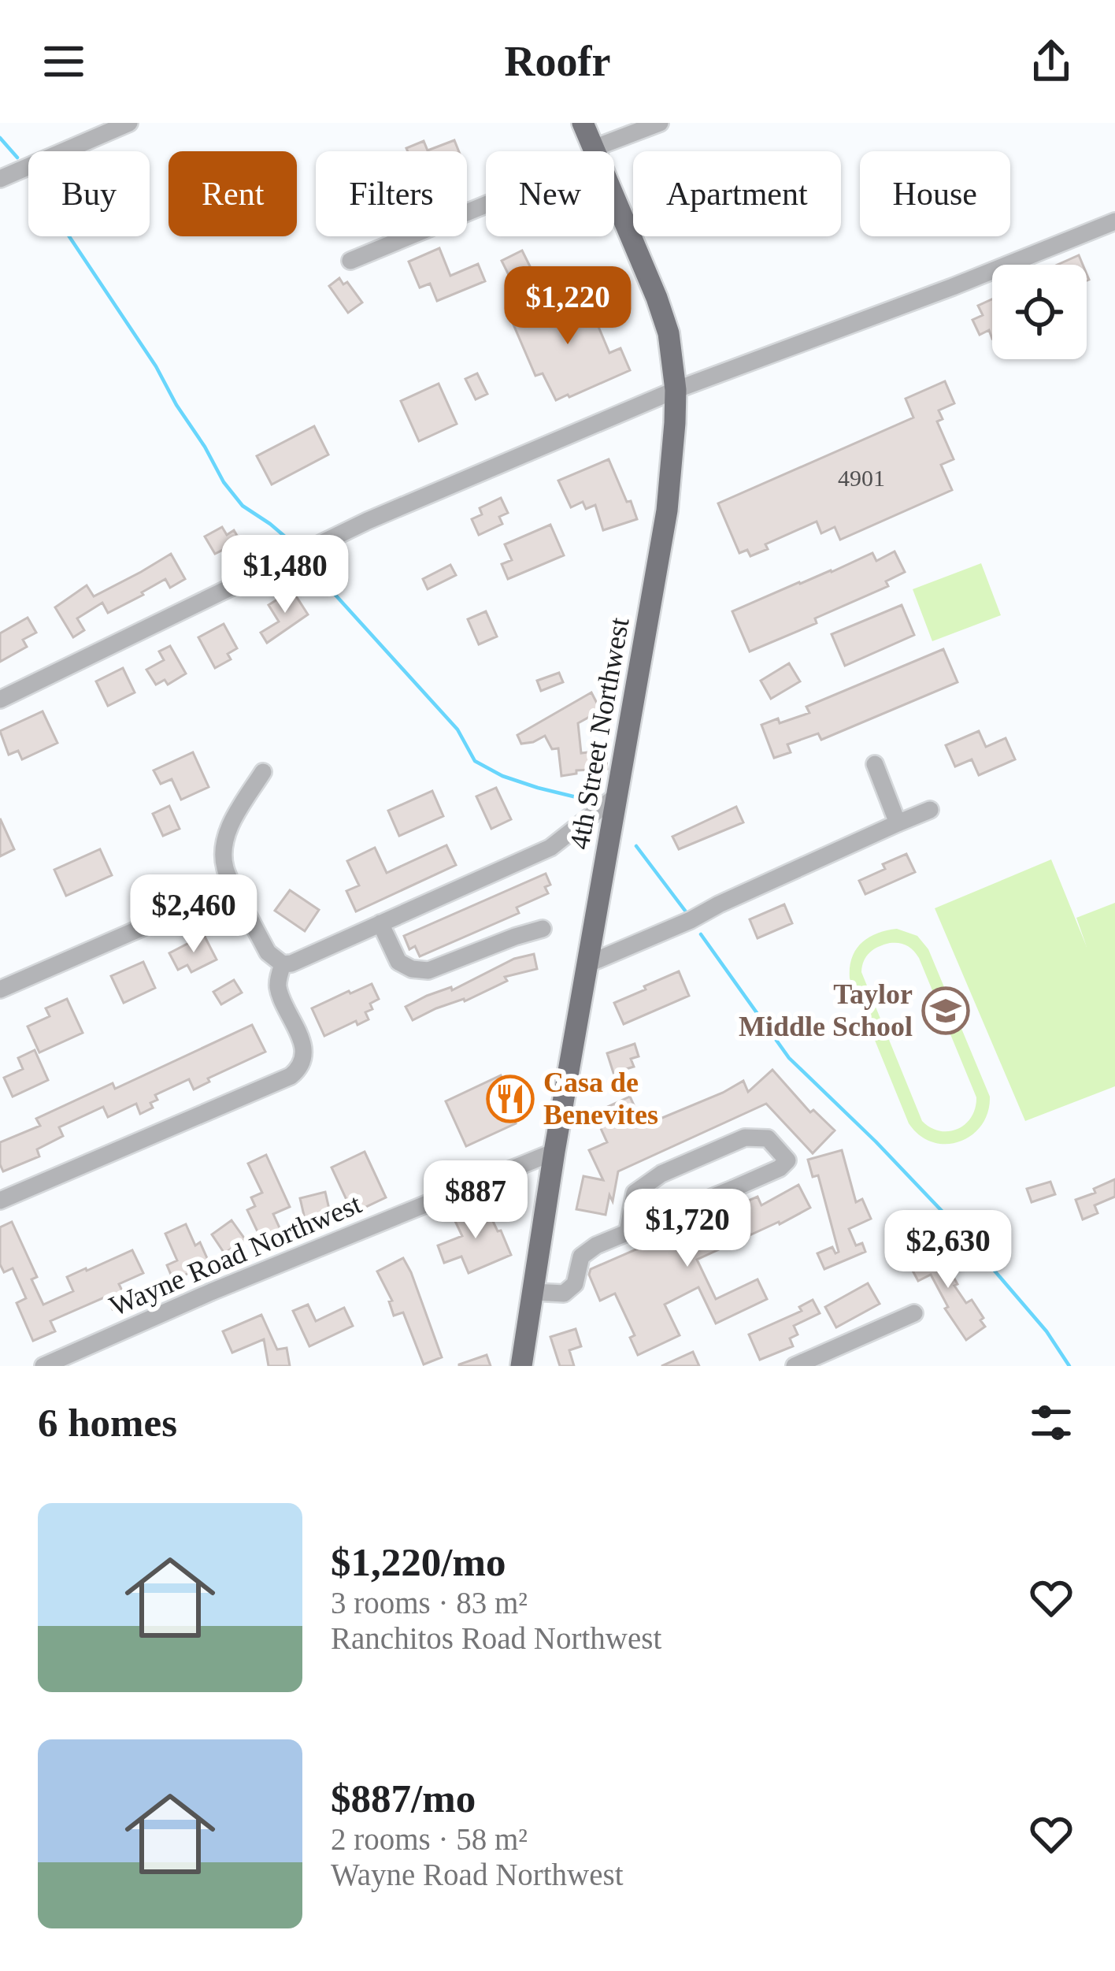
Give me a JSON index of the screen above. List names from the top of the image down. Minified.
{"streets":{"main road":["4th Street Northwest"],"street":["Wayne Road Northwest"]},"crossings":[["4th Street Northwest","Wayne Road Northwest"]],"places":{"school or university":["Taylor Middle School"],"restaurant":["Casa de Benevites"]},"house_numbers":["4901"],"page":{"header":"Roofr","chip":["Buy","Rent","Filters","New","Apartment","House"],"price":["$1,220","$1,480","$2,460","$887","$1,720","$2,630"],"heading":"6 homes","list":[{"name":"$1,220/mo","note":"3 rooms · 83 m² · Ranchitos Road Northwest"},{"name":"$887/mo","note":"2 rooms · 58 m² · Wayne Road Northwest"}]}}
